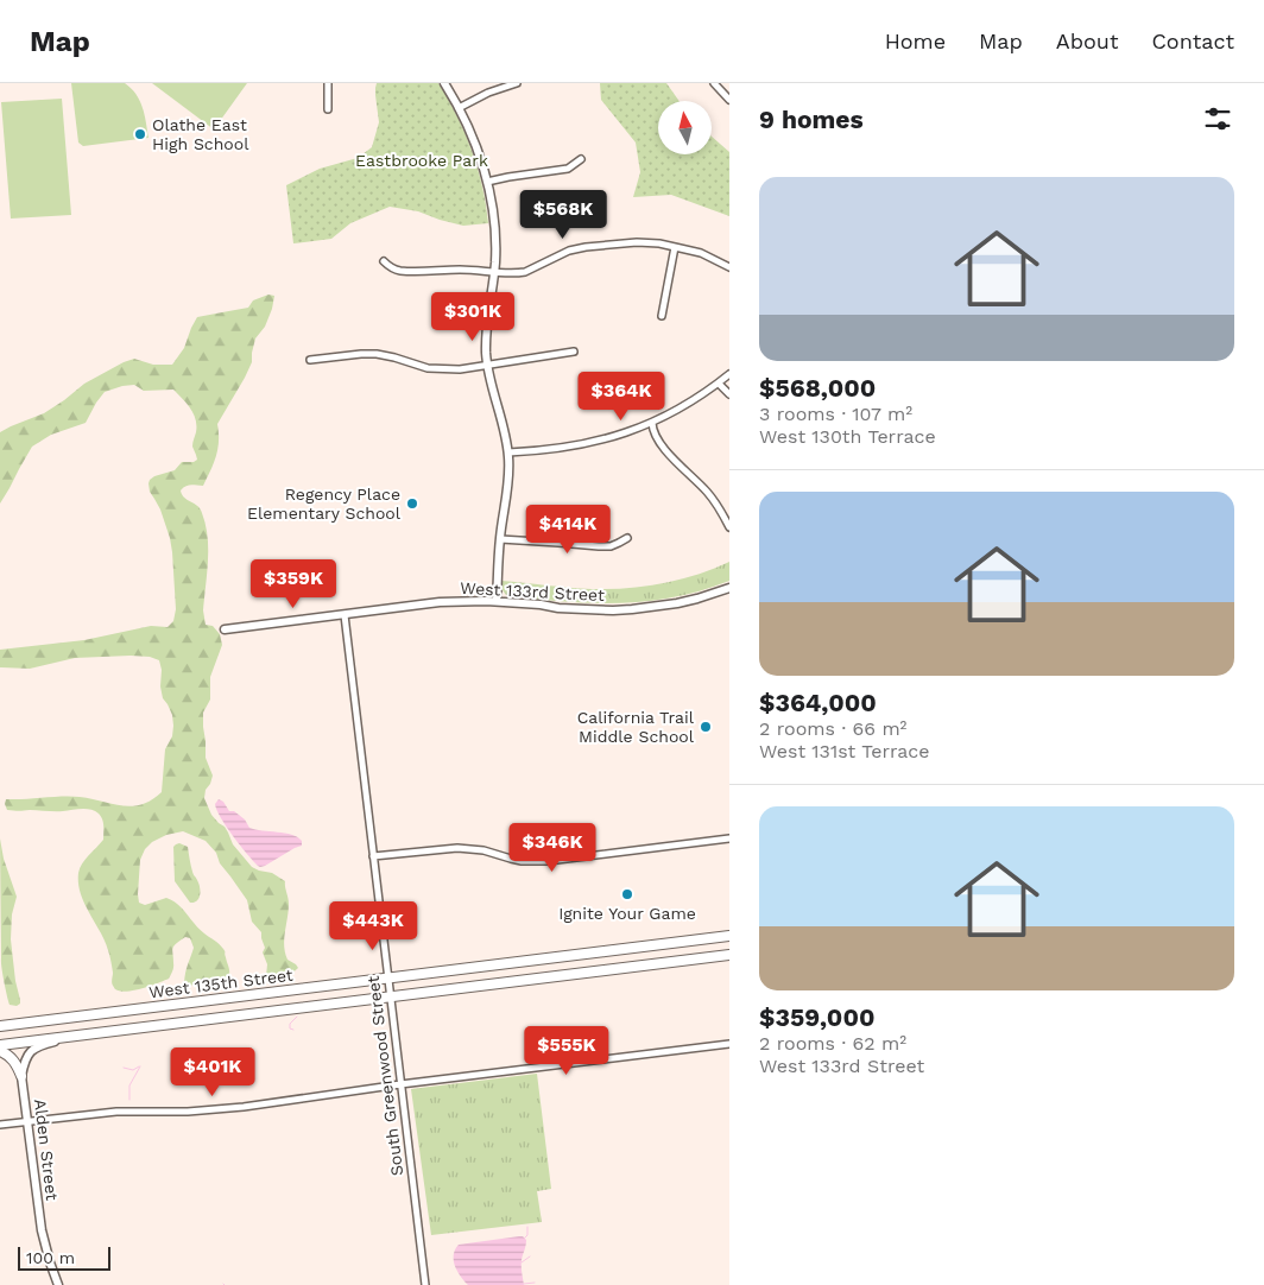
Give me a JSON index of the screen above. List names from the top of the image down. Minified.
{"streets":{"main road":["West 135th Street"],"street":["West 133rd Street","South Greenwood Street","Alden Street"]},"crossings":[["West 133rd Street","South Greenwood Street"],["West 135th Street","South Greenwood Street"],["West 135th Street","Alden Street"]],"parks":["Eastbrooke Park"],"places":["Olathe East High School","Regency Place Elementary School","California Trail Middle School","Ignite Your Game"],"scale_bar":"100 m","north":"top","page":{"header":"Map","nav":["Home","Map","About","Contact"],"heading":"9 homes","list":[{"name":"$568,000","note":"3 rooms · 107 m² · West 130th Terrace"},{"name":"$364,000","note":"2 rooms · 66 m² · West 131st Terrace"},{"name":"$359,000","note":"2 rooms · 62 m² · West 133rd Street"}],"price":["$568K","$301K","$364K","$414K","$359K","$346K","$443K","$555K","$401K"],"scale":"100 m"}}
